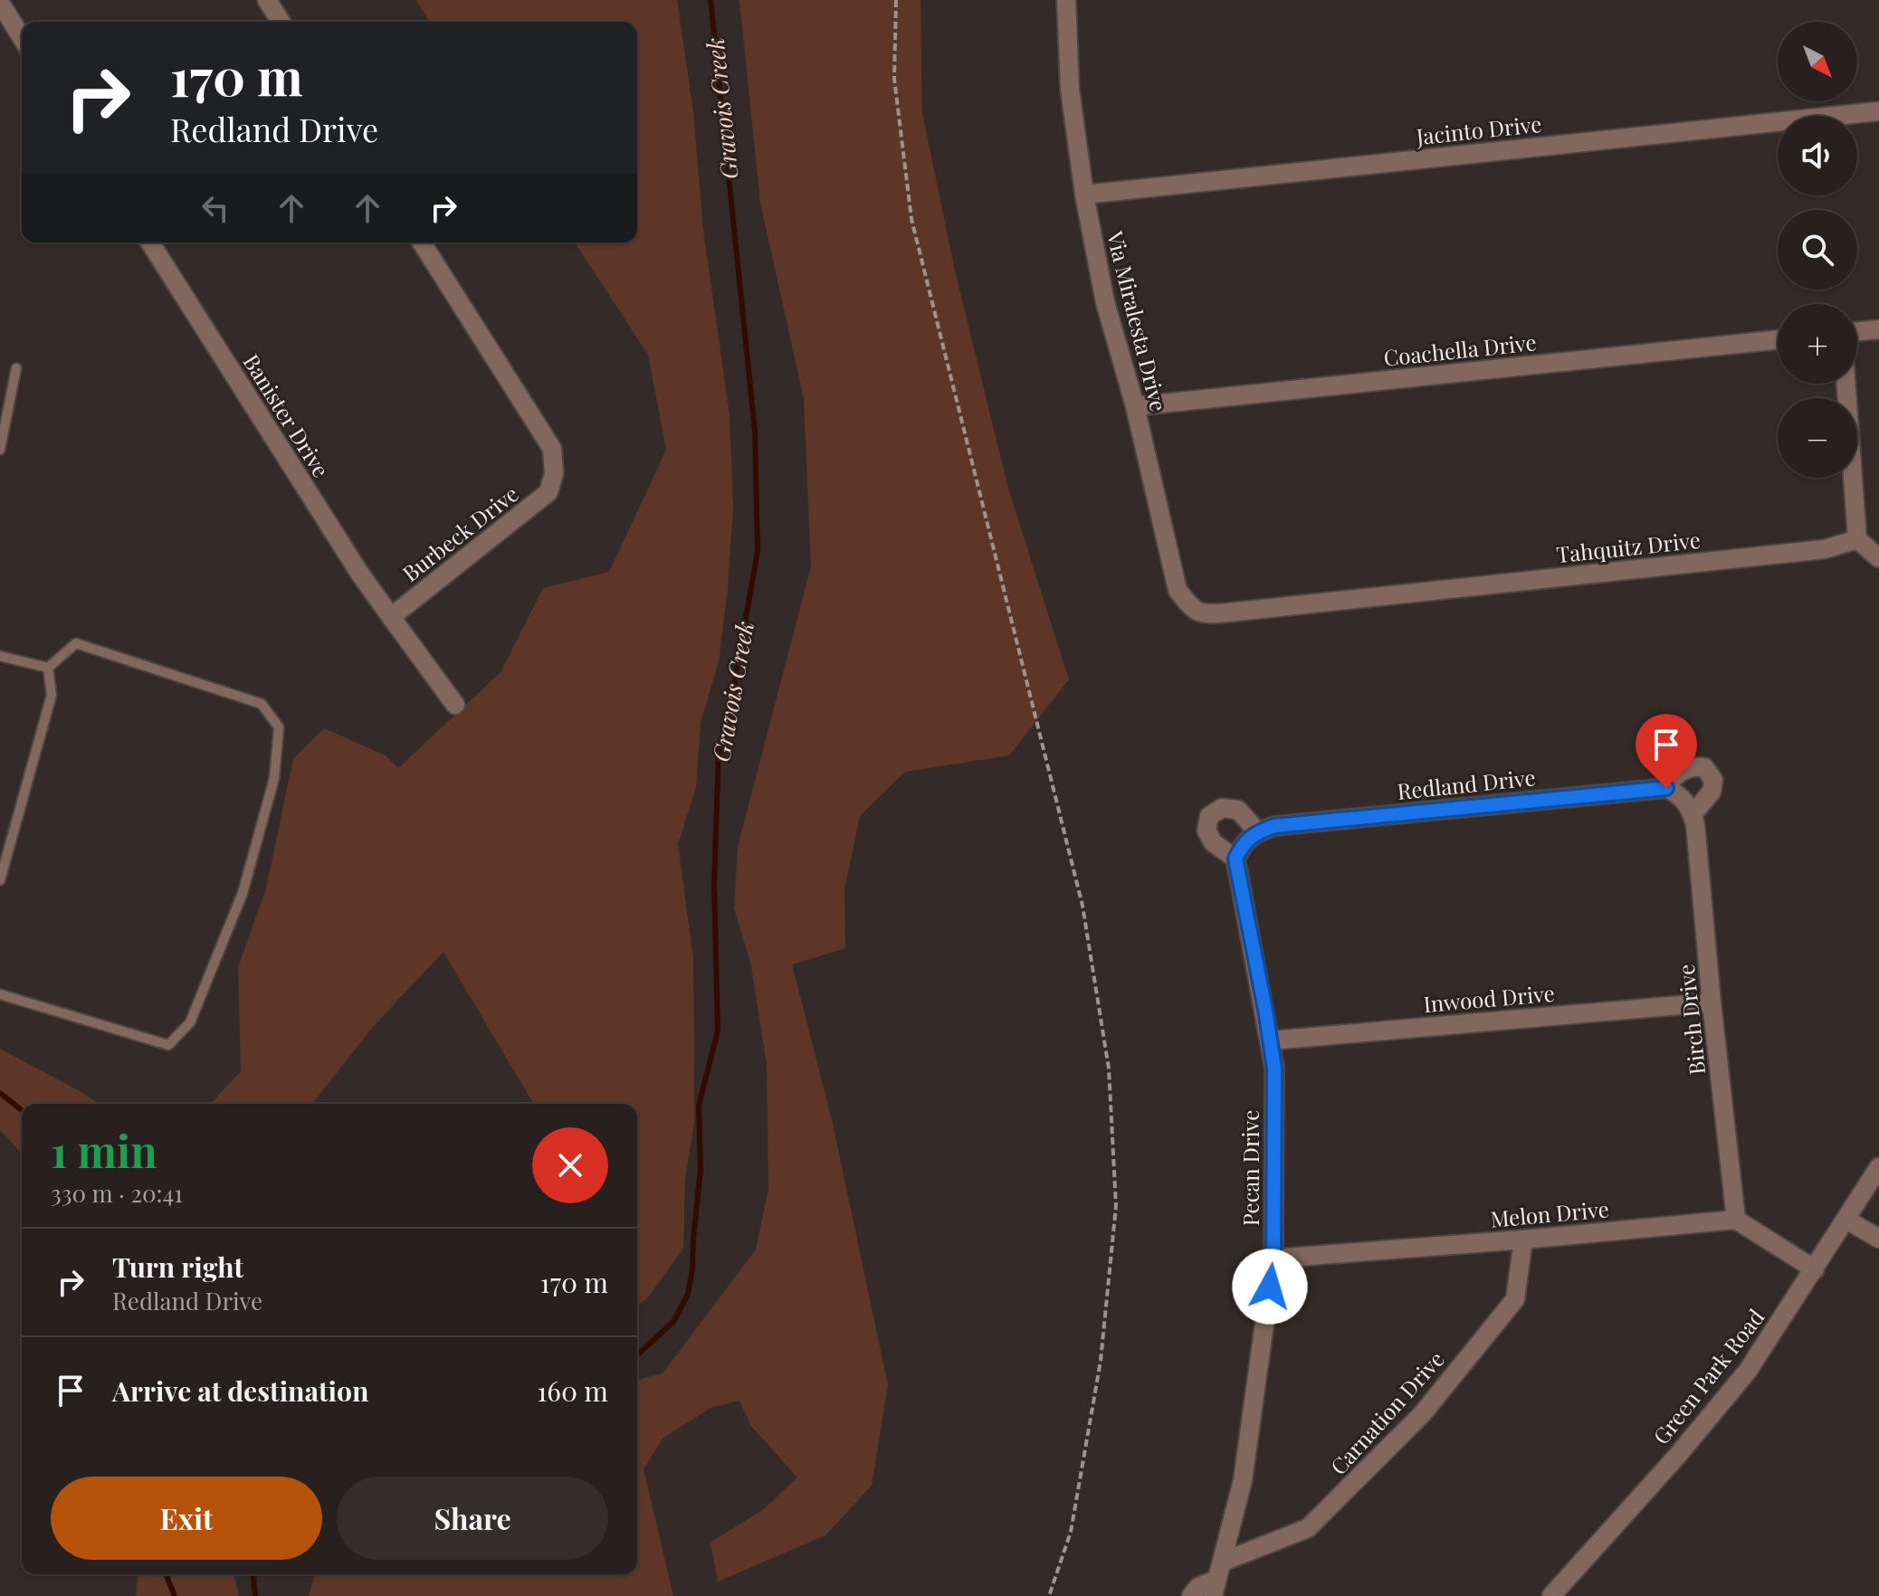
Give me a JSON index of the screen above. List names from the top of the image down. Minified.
{"streets":{"street":["Jacinto Drive","Via Miralesta Drive","Coachella Drive","Banister Drive","Burbeck Drive","Tahquitz Drive","Redland Drive","Inwood Drive","Birch Drive","Pecan Drive","Melon Drive","Green Park Road","Carnation Drive"]},"crossings":[["Jacinto Drive","Via Miralesta Drive"],["Via Miralesta Drive","Coachella Drive"],["Via Miralesta Drive","Tahquitz Drive"],["Banister Drive","Burbeck Drive"],["Redland Drive","Birch Drive"],["Redland Drive","Pecan Drive"],["Inwood Drive","Birch Drive"],["Inwood Drive","Pecan Drive"],["Birch Drive","Melon Drive"],["Pecan Drive","Melon Drive"],["Pecan Drive","Carnation Drive"],["Melon Drive","Carnation Drive"]],"water":["Gravois Creek"],"north":"bottom right","page":{"map_buttons":["+","−"],"turn":["170 m","Redland Drive"],"heading":["1 min","330 m · 20:41"],"list":[{"name":"Turn right","note":"Redland Drive","value":"170 m"},{"name":"Arrive at destination","value":"160 m"}],"buttons":["Exit","Share"]}}
